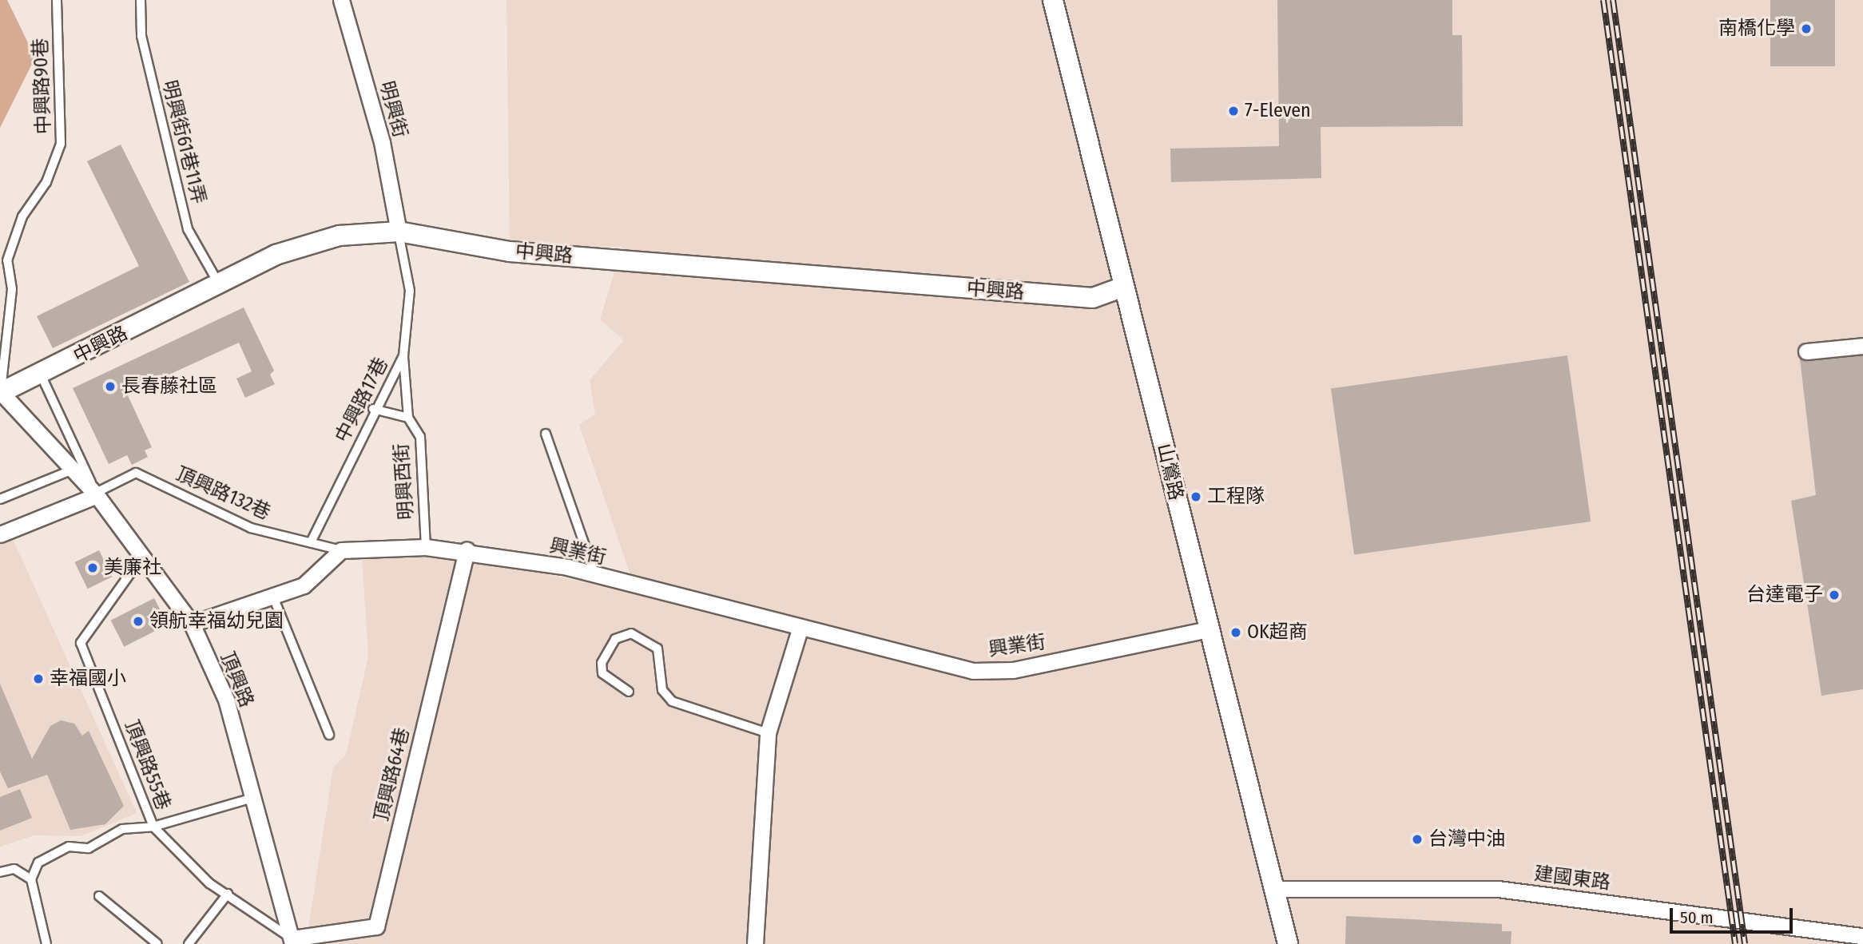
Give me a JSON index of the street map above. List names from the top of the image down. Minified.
{"streets":{"street":["明興街","中興路","山鶯路","興業街","頂興路","頂興路64巷","建國東路"],"lane":["中興路90巷","明興街61巷11弄","中興路17巷","明興西街","頂興路132巷","頂興路55巷"]},"crossings":[["中興路90巷","中興路"],["中興路90巷","頂興路"],["明興街","中興路"],["明興街","中興路17巷"],["明興街61巷11弄","中興路"],["中興路","中興路17巷"],["中興路","山鶯路"],["中興路","頂興路"],["中興路17巷","明興西街"],["中興路17巷","頂興路132巷"],["山鶯路","興業街"],["山鶯路","建國東路"],["明興西街","興業街"],["頂興路132巷","興業街"],["頂興路132巷","頂興路"],["興業街","頂興路64巷"],["頂興路","頂興路55巷"],["頂興路","頂興路64巷"],["頂興路55巷","頂興路64巷"]],"places":["南橋化學","7-Eleven","長春藤社區","工程隊","美廉社","台達電子","領航幸福幼兒園","OK超商","幸福國小","台灣中油"],"scale_bar":"50 m"}
